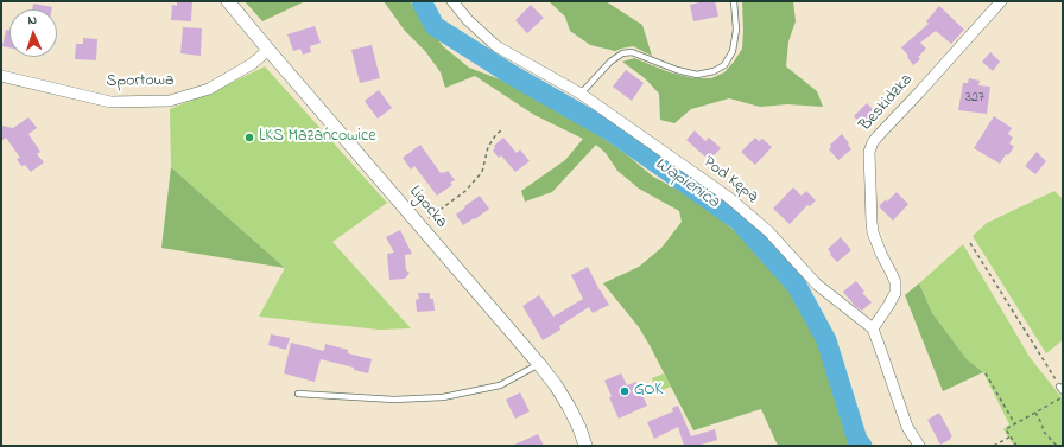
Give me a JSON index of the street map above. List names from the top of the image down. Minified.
{"streets":{"street":["Sportowa","Beskidzka","Pod Kępą","Ligocka"]},"crossings":[["Sportowa","Ligocka"],["Beskidzka","Pod Kępą"]],"water":["Wapienica"],"places":["LKS Mazańcowice","GOK"],"house_numbers":["327"],"north":"top"}
